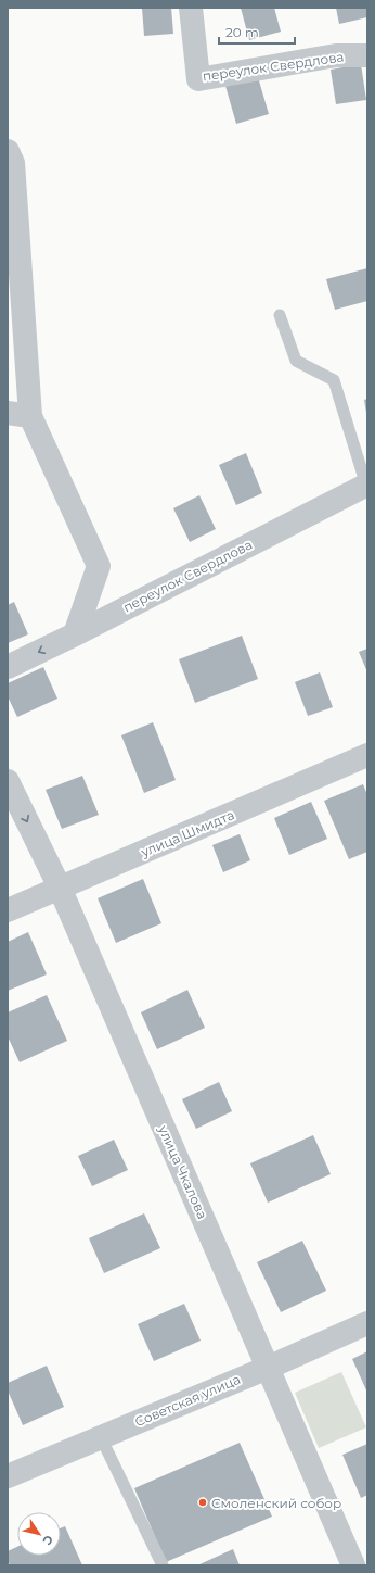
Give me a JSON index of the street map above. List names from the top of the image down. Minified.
{"streets":{"street":["переулок Свердлова","улица Шмидта","улица Чкалова","Советская улица"]},"crossings":[["улица Шмидта","улица Чкалова"],["улица Чкалова","Советская улица"]],"places":["Смоленский собор"],"scale_bar":"20 m","north":"bottom right"}
